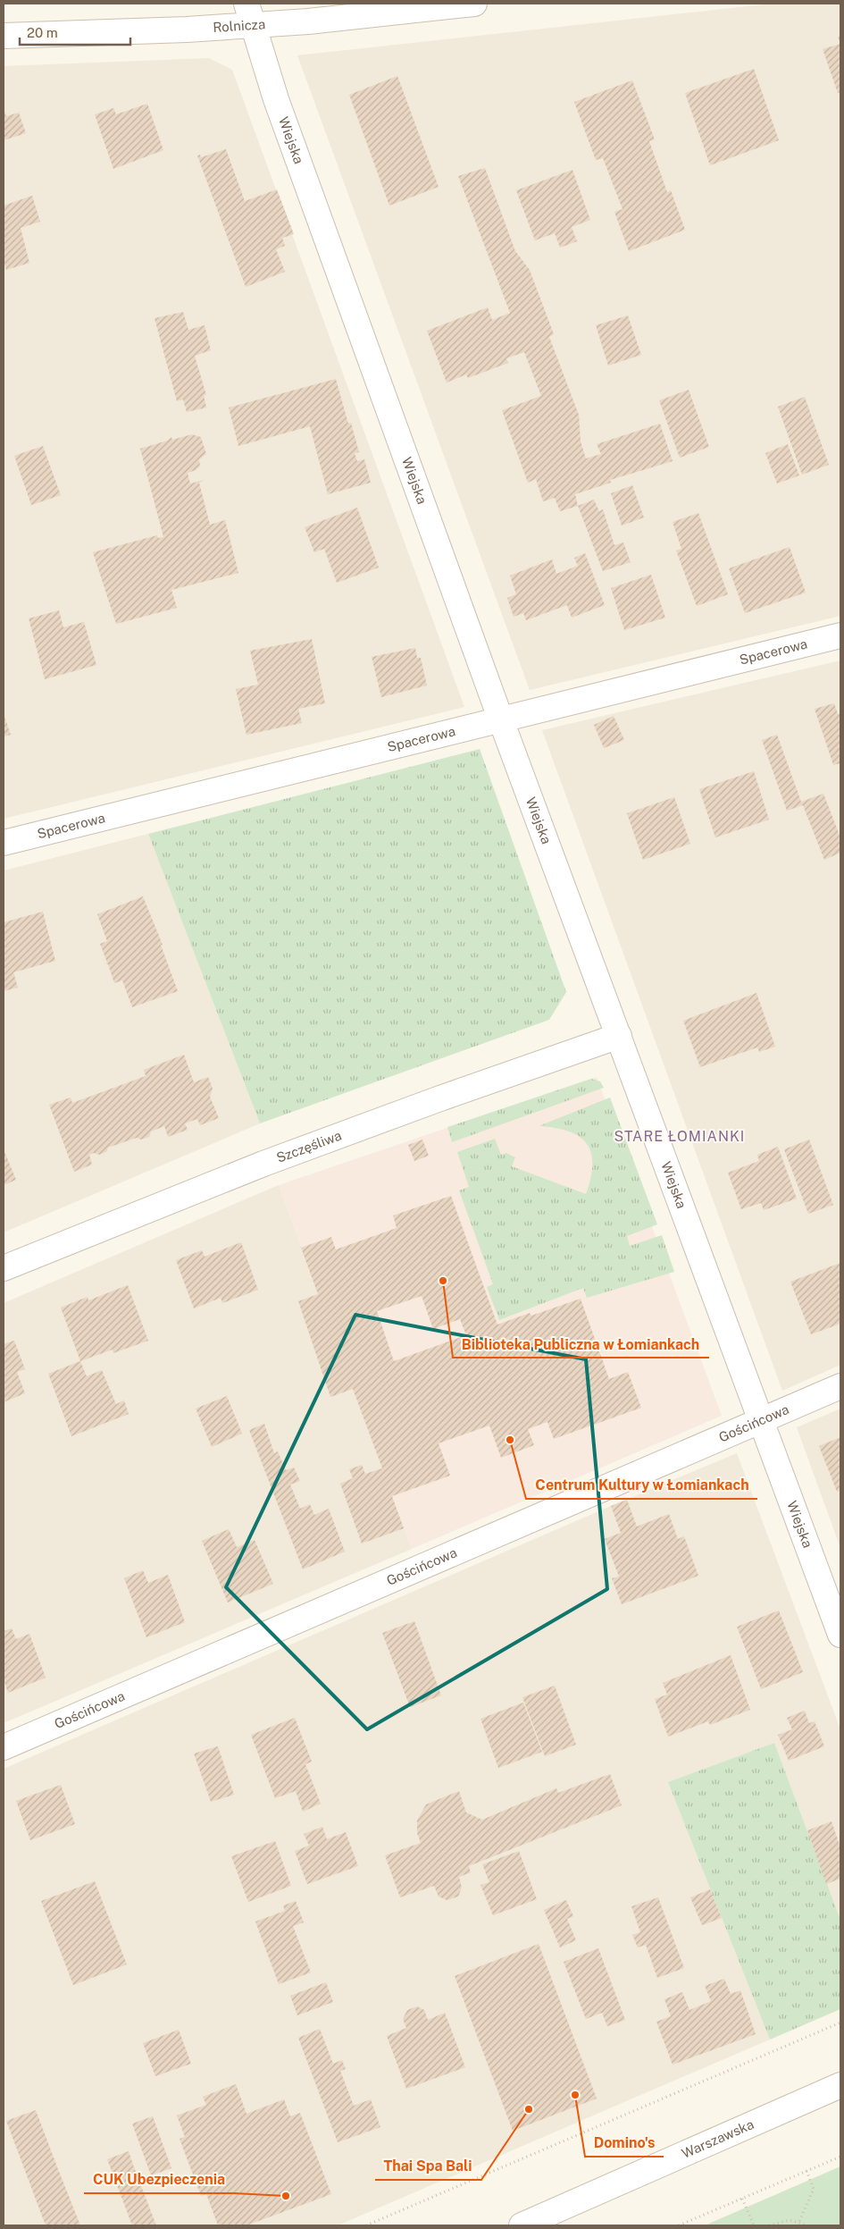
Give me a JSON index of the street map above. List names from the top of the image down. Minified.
{"streets":{"street":["Rolnicza","Wiejska","Spacerowa","Szczęśliwa","Gościńcowa","Warszawska"]},"crossings":[["Rolnicza","Wiejska"],["Wiejska","Spacerowa"],["Wiejska","Szczęśliwa"],["Wiejska","Gościńcowa"]],"districts":["STARE ŁOMIANKI"],"places":["Biblioteka Publiczna w Łomiankach","Centrum Kultury w Łomiankach","Domino's","Thai Spa Bali","CUK Ubezpieczenia"],"scale_bar":"20 m"}
